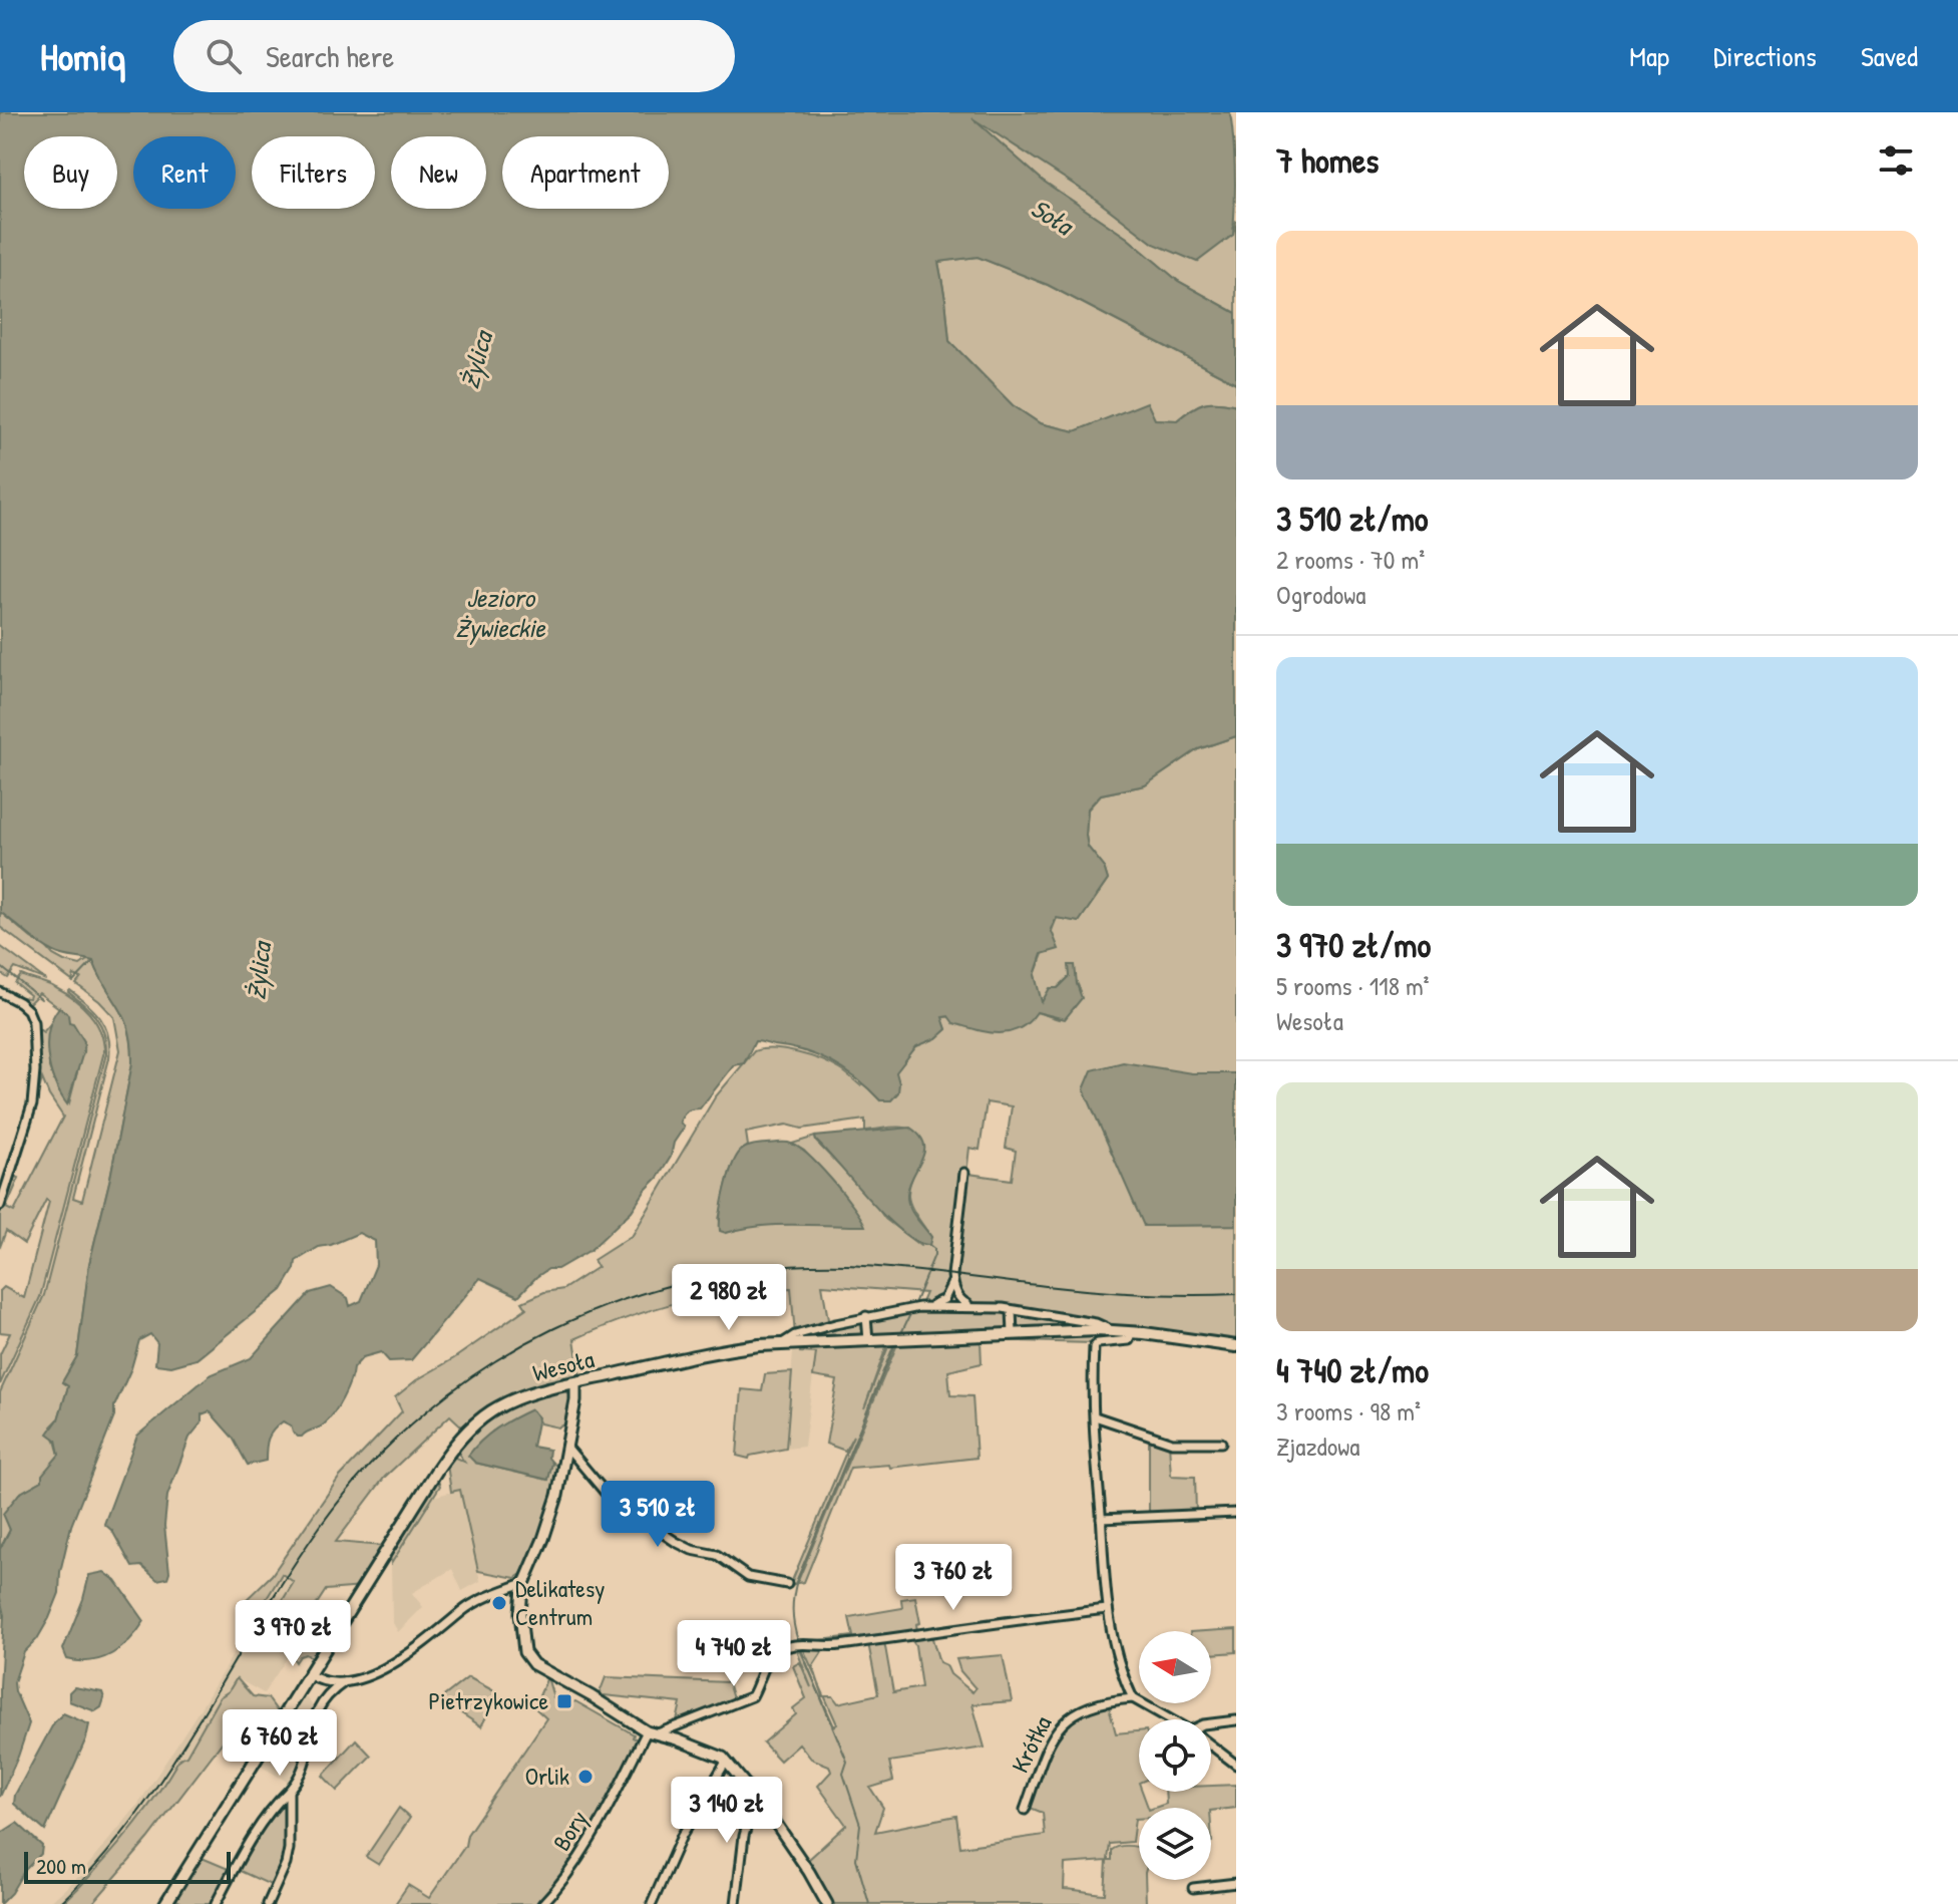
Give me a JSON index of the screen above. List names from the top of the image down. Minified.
{"streets":{"main road":["Wesoła"],"street":["Krótka","Bory"]},"water":["Soła","Żylica","Jezioro Żywieckie"],"places":{"other":["Delikatesy Centrum","Orlik"],"transit":["Pietrzykowice"]},"scale_bar":"200 m","north":"left","page":{"header":"Homiq","search":"Search here","nav":["Map","Directions","Saved"],"heading":"7 homes","chip":["Buy","Rent","Filters","New","Apartment"],"list":[{"name":"3 510 zł/mo","note":"2 rooms · 70 m² · Ogrodowa"},{"name":"3 970 zł/mo","note":"5 rooms · 118 m² · Wesoła"},{"name":"4 740 zł/mo","note":"3 rooms · 98 m² · Zjazdowa"}],"price":["2 980 zł","3 510 zł","3 760 zł","3 970 zł","4 740 zł","6 760 zł","3 140 zł"],"scale":"200 m"}}
